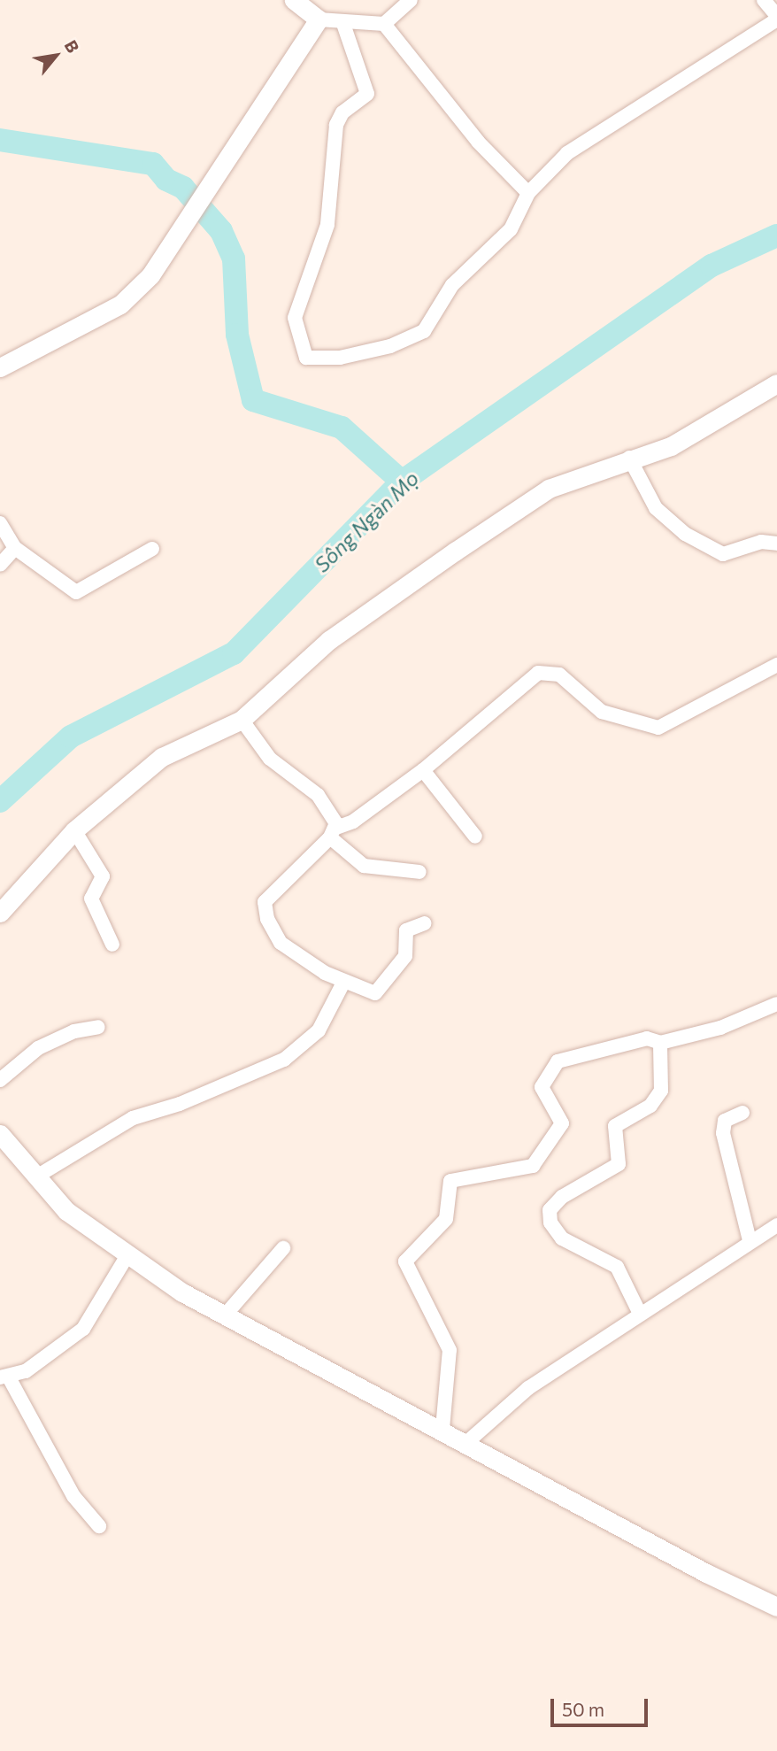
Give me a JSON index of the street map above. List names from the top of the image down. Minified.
{"water":["Sông Ngàn Mọ"],"scale_bar":"50 m","north":"top right"}
